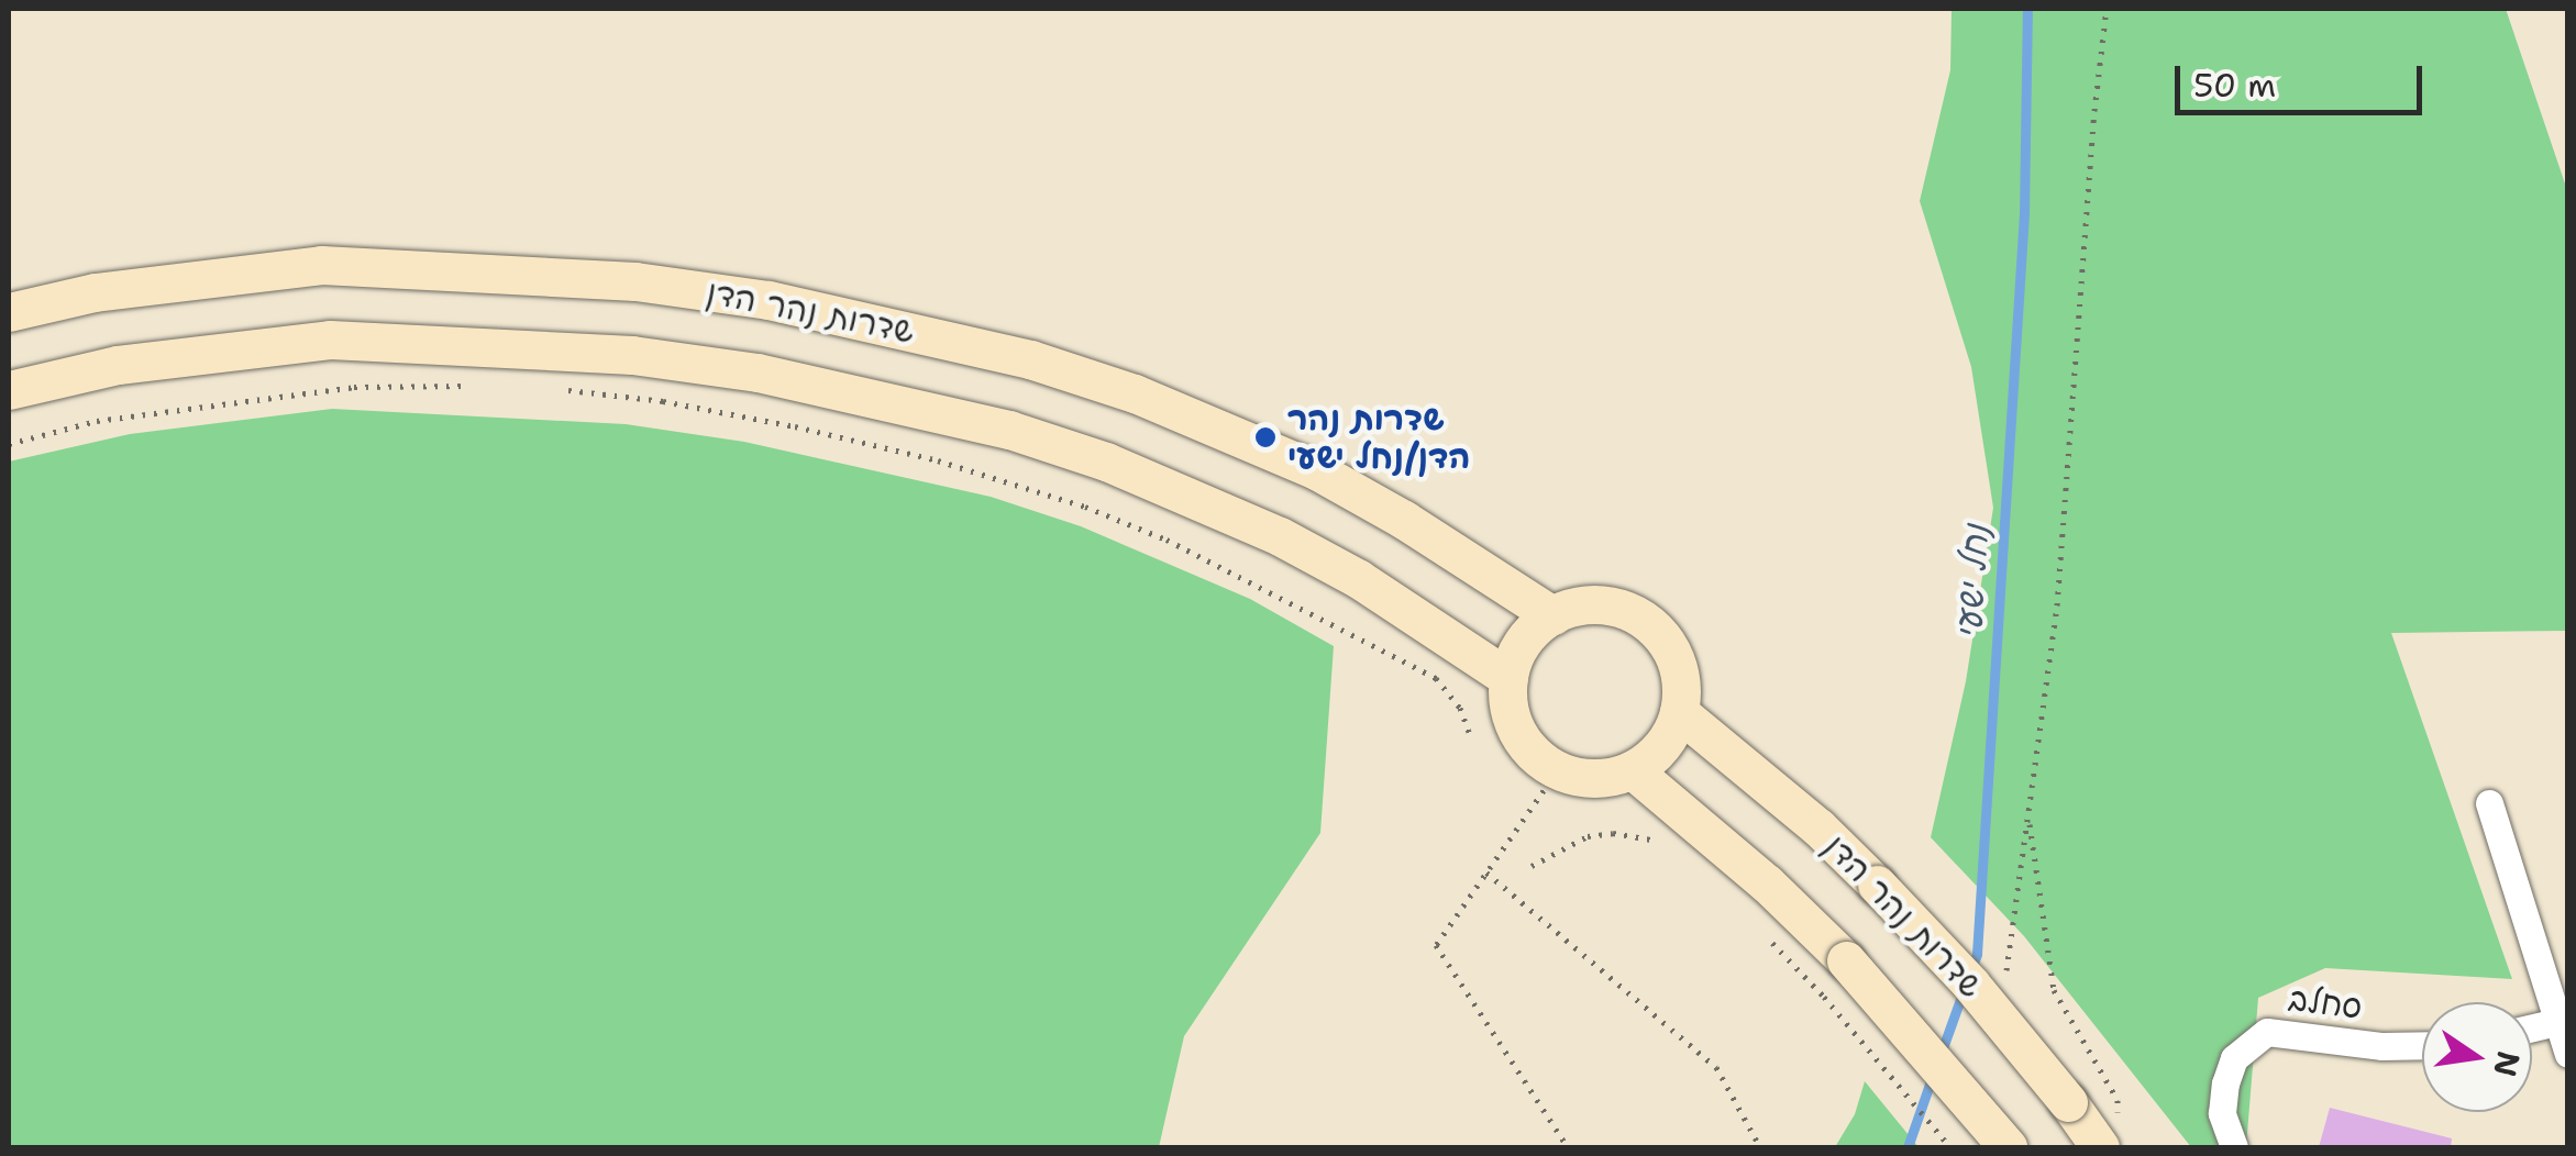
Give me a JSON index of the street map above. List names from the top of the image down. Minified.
{"streets":{"main road":["שדרות נהר הדן"],"street":["סחלב"]},"water":["נחל ישעי"],"places":["שדרות נהר הדן/נחל ישעי"],"scale_bar":"50 m","north":"right"}
